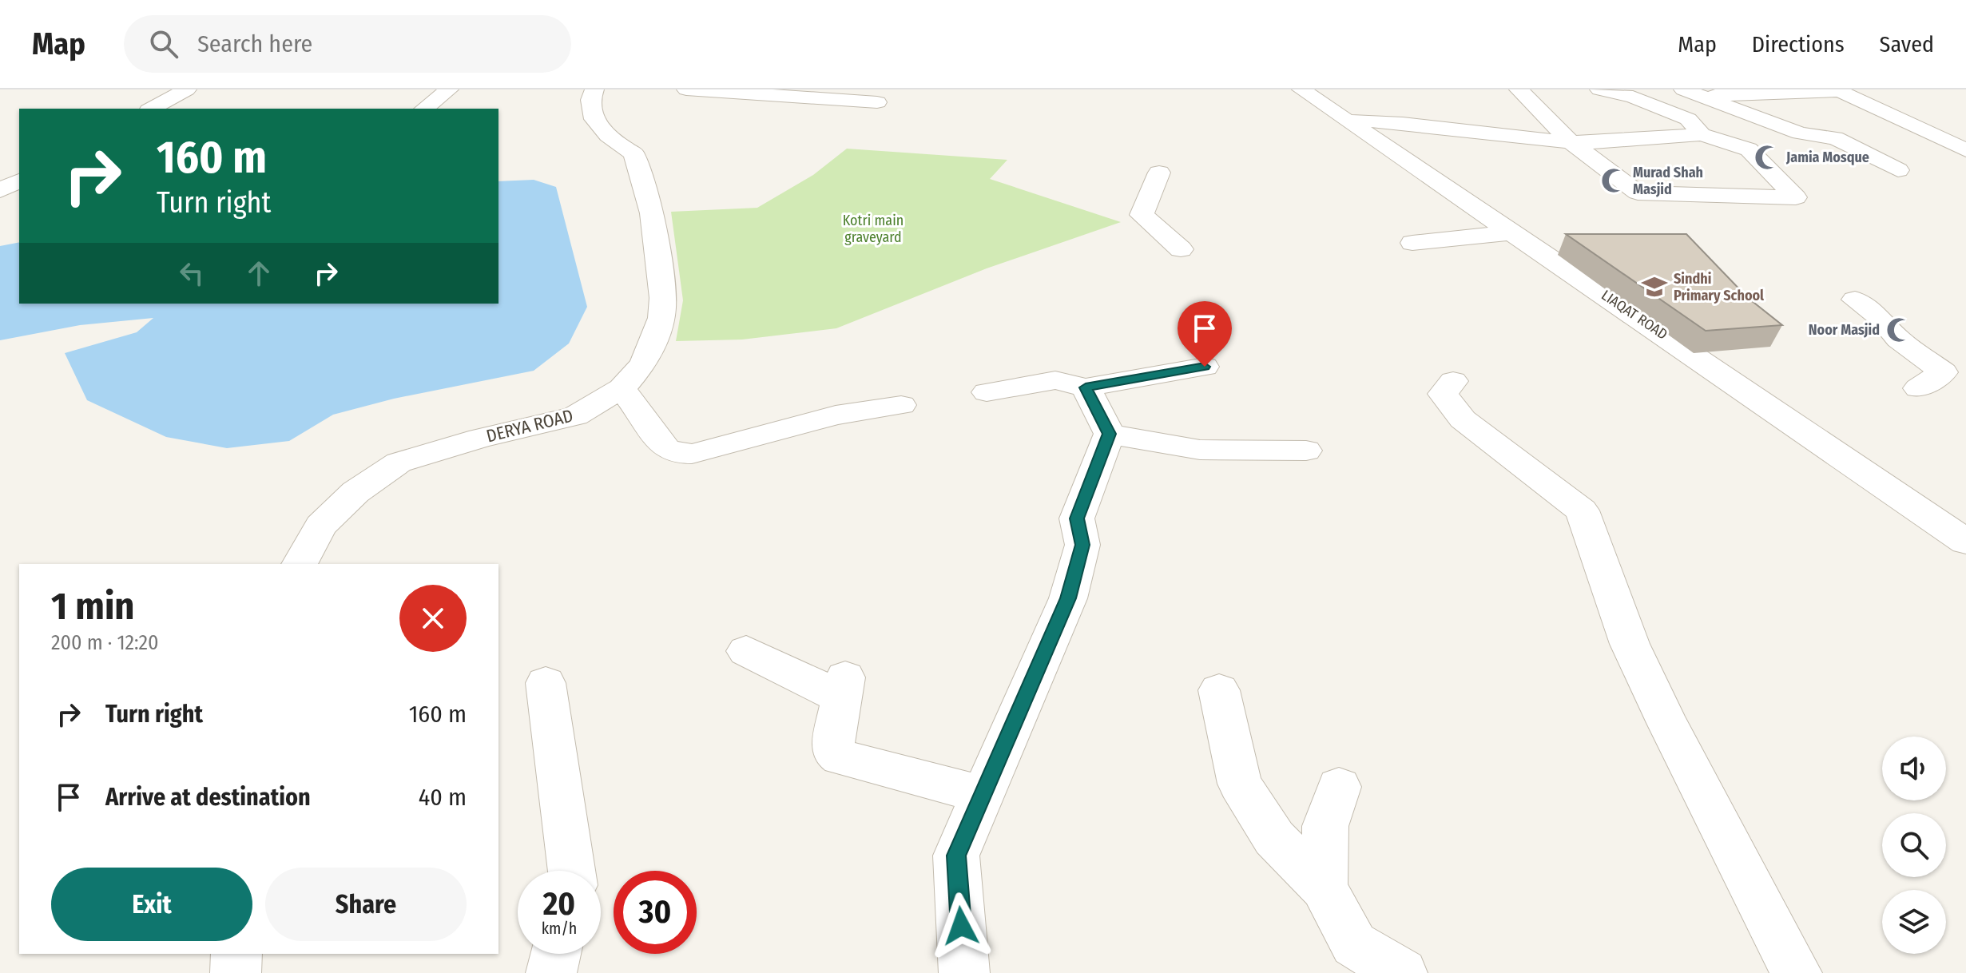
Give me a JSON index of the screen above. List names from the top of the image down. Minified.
{"streets":{"street":["LIAQAT ROAD","DERYA ROAD"]},"parks":["Kotri main graveyard"],"places":{"mosque":["Jamia Mosque","Murad Shah Masjid","Noor Masjid"],"school or university":["Sindhi Primary School"]},"page":{"header":"Map","search":"Search here","nav":["Map","Directions","Saved"],"turn":["160 m","Turn right"],"heading":["1 min","200 m · 12:20"],"list":[{"name":"Turn right","value":"160 m"},{"name":"Arrive at destination","value":"40 m"}],"buttons":["Exit","Share"],"speed":"20 km/h","limit":"30"}}
